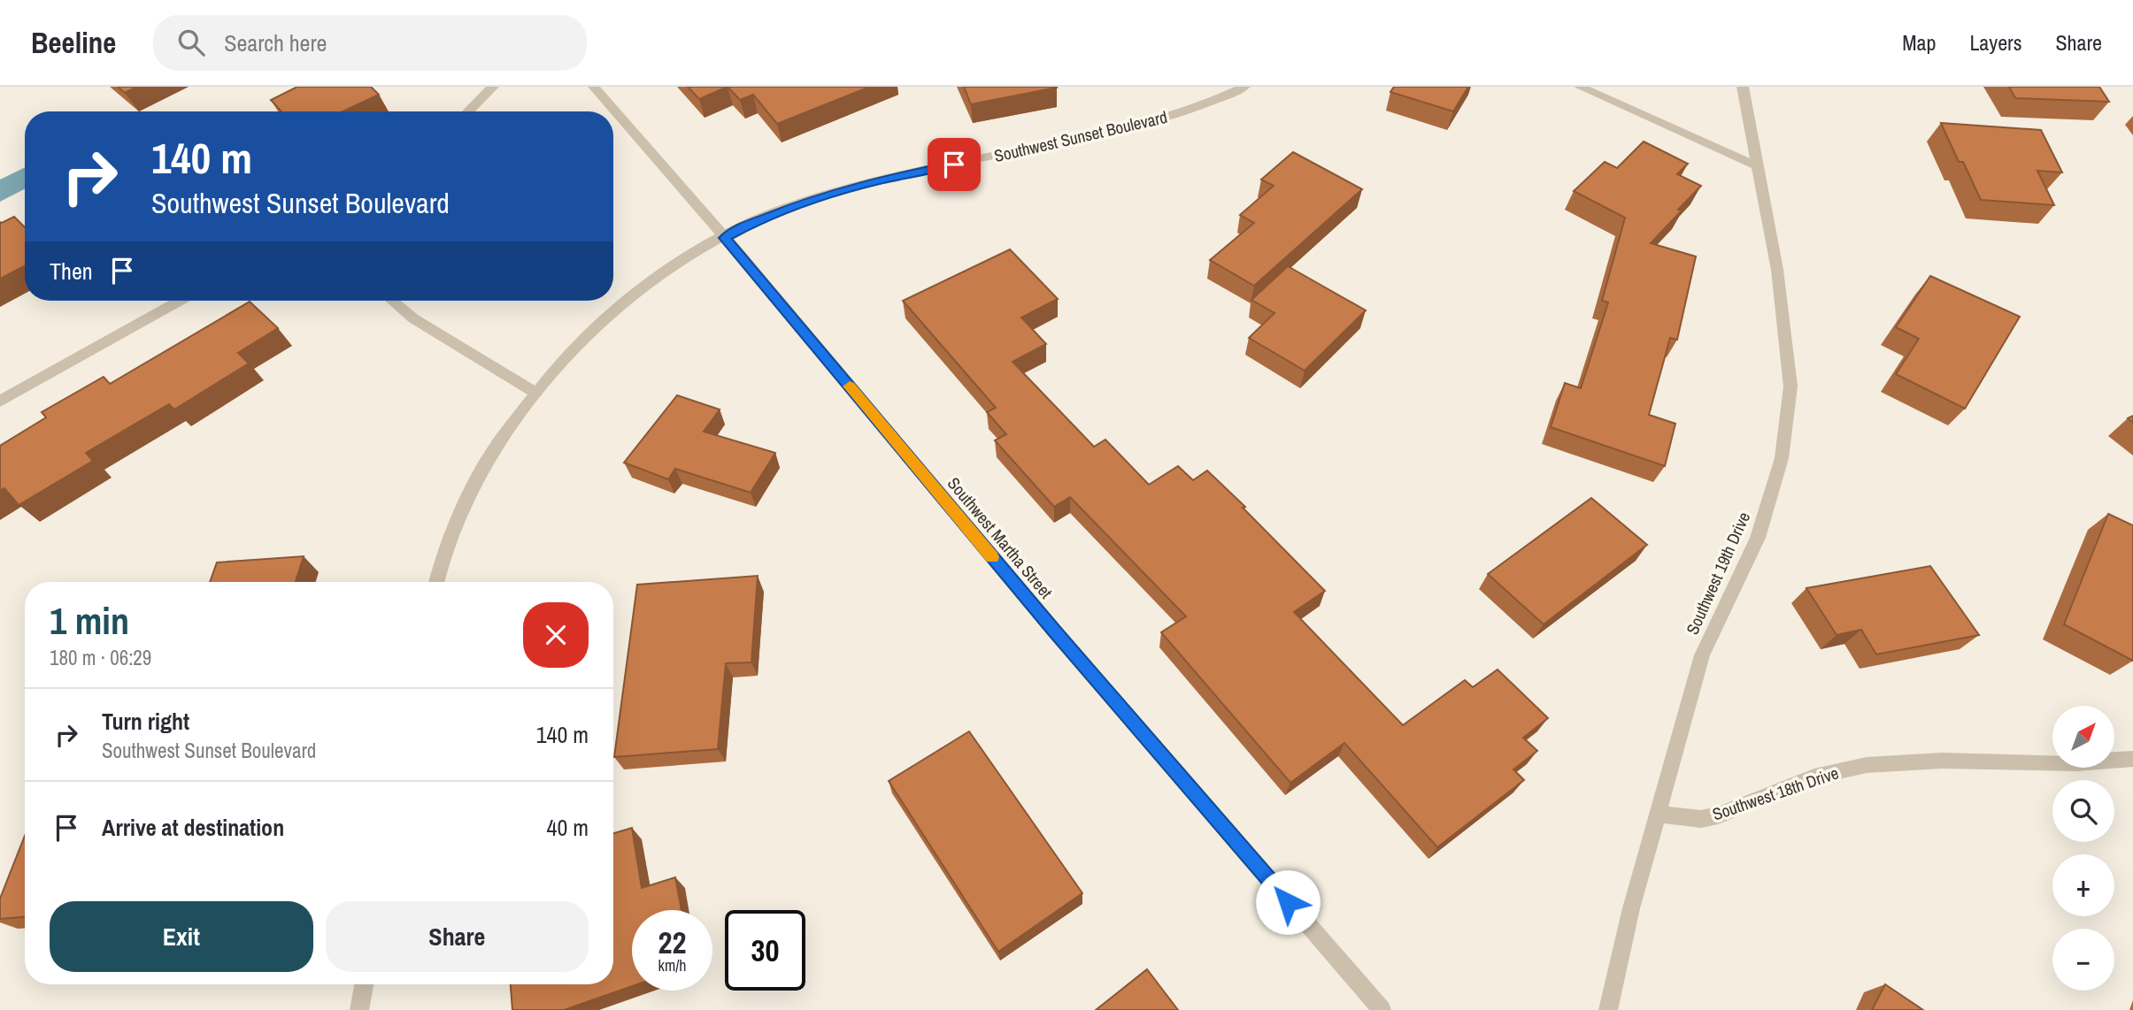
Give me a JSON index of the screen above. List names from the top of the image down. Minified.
{"streets":{"street":["Southwest Sunset Boulevard","Southwest Martha Street","Southwest 19th Drive","Southwest 18th Drive"]},"crossings":[["Southwest Sunset Boulevard","Southwest Martha Street"],["Southwest 19th Drive","Southwest 18th Drive"]],"north":"top right","page":{"header":"Beeline","search":"Search here","nav":["Map","Layers","Share"],"turn":["140 m","Southwest Sunset Boulevard"],"then":"Then","heading":["1 min","180 m · 06:29"],"list":[{"name":"Turn right","note":"Southwest Sunset Boulevard","value":"140 m"},{"name":"Arrive at destination","value":"40 m"}],"map_buttons":["+","−"],"buttons":["Exit","Share"],"speed":"22 km/h","limit":"30"}}
